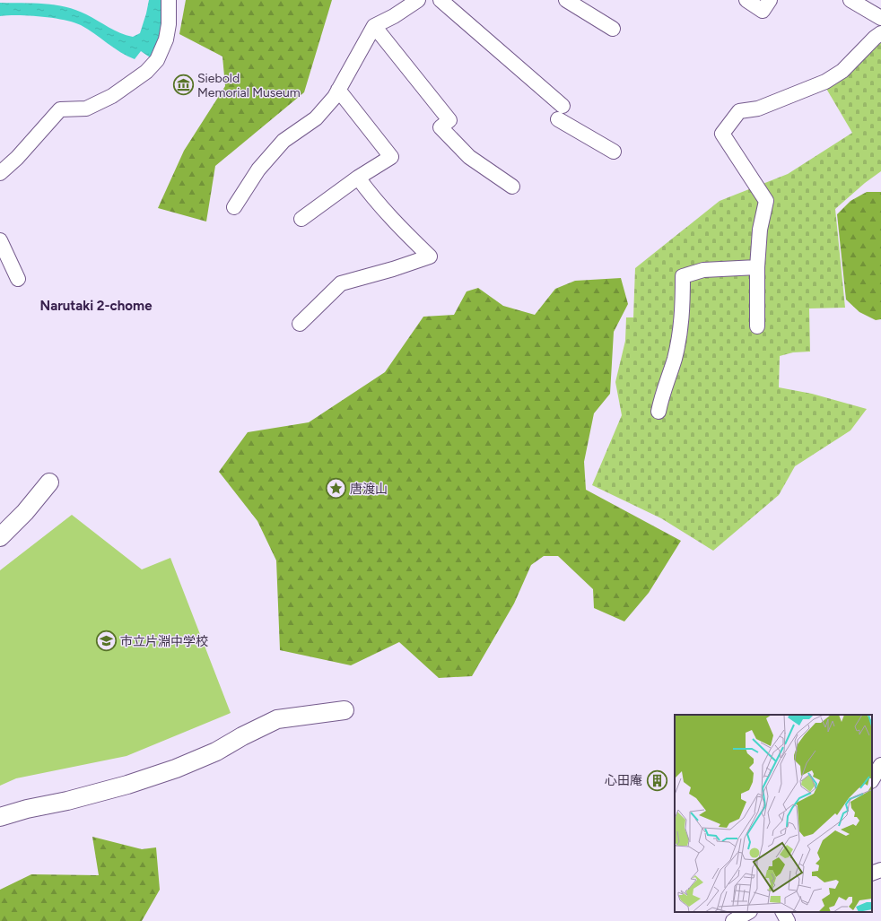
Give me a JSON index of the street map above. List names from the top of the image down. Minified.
{"districts":["Narutaki 2-chome"],"places":{"museum":["Siebold Memorial Museum"],"place":["唐渡山"],"school or university":["市立片淵中学校"],"building":["心田庵"]}}
